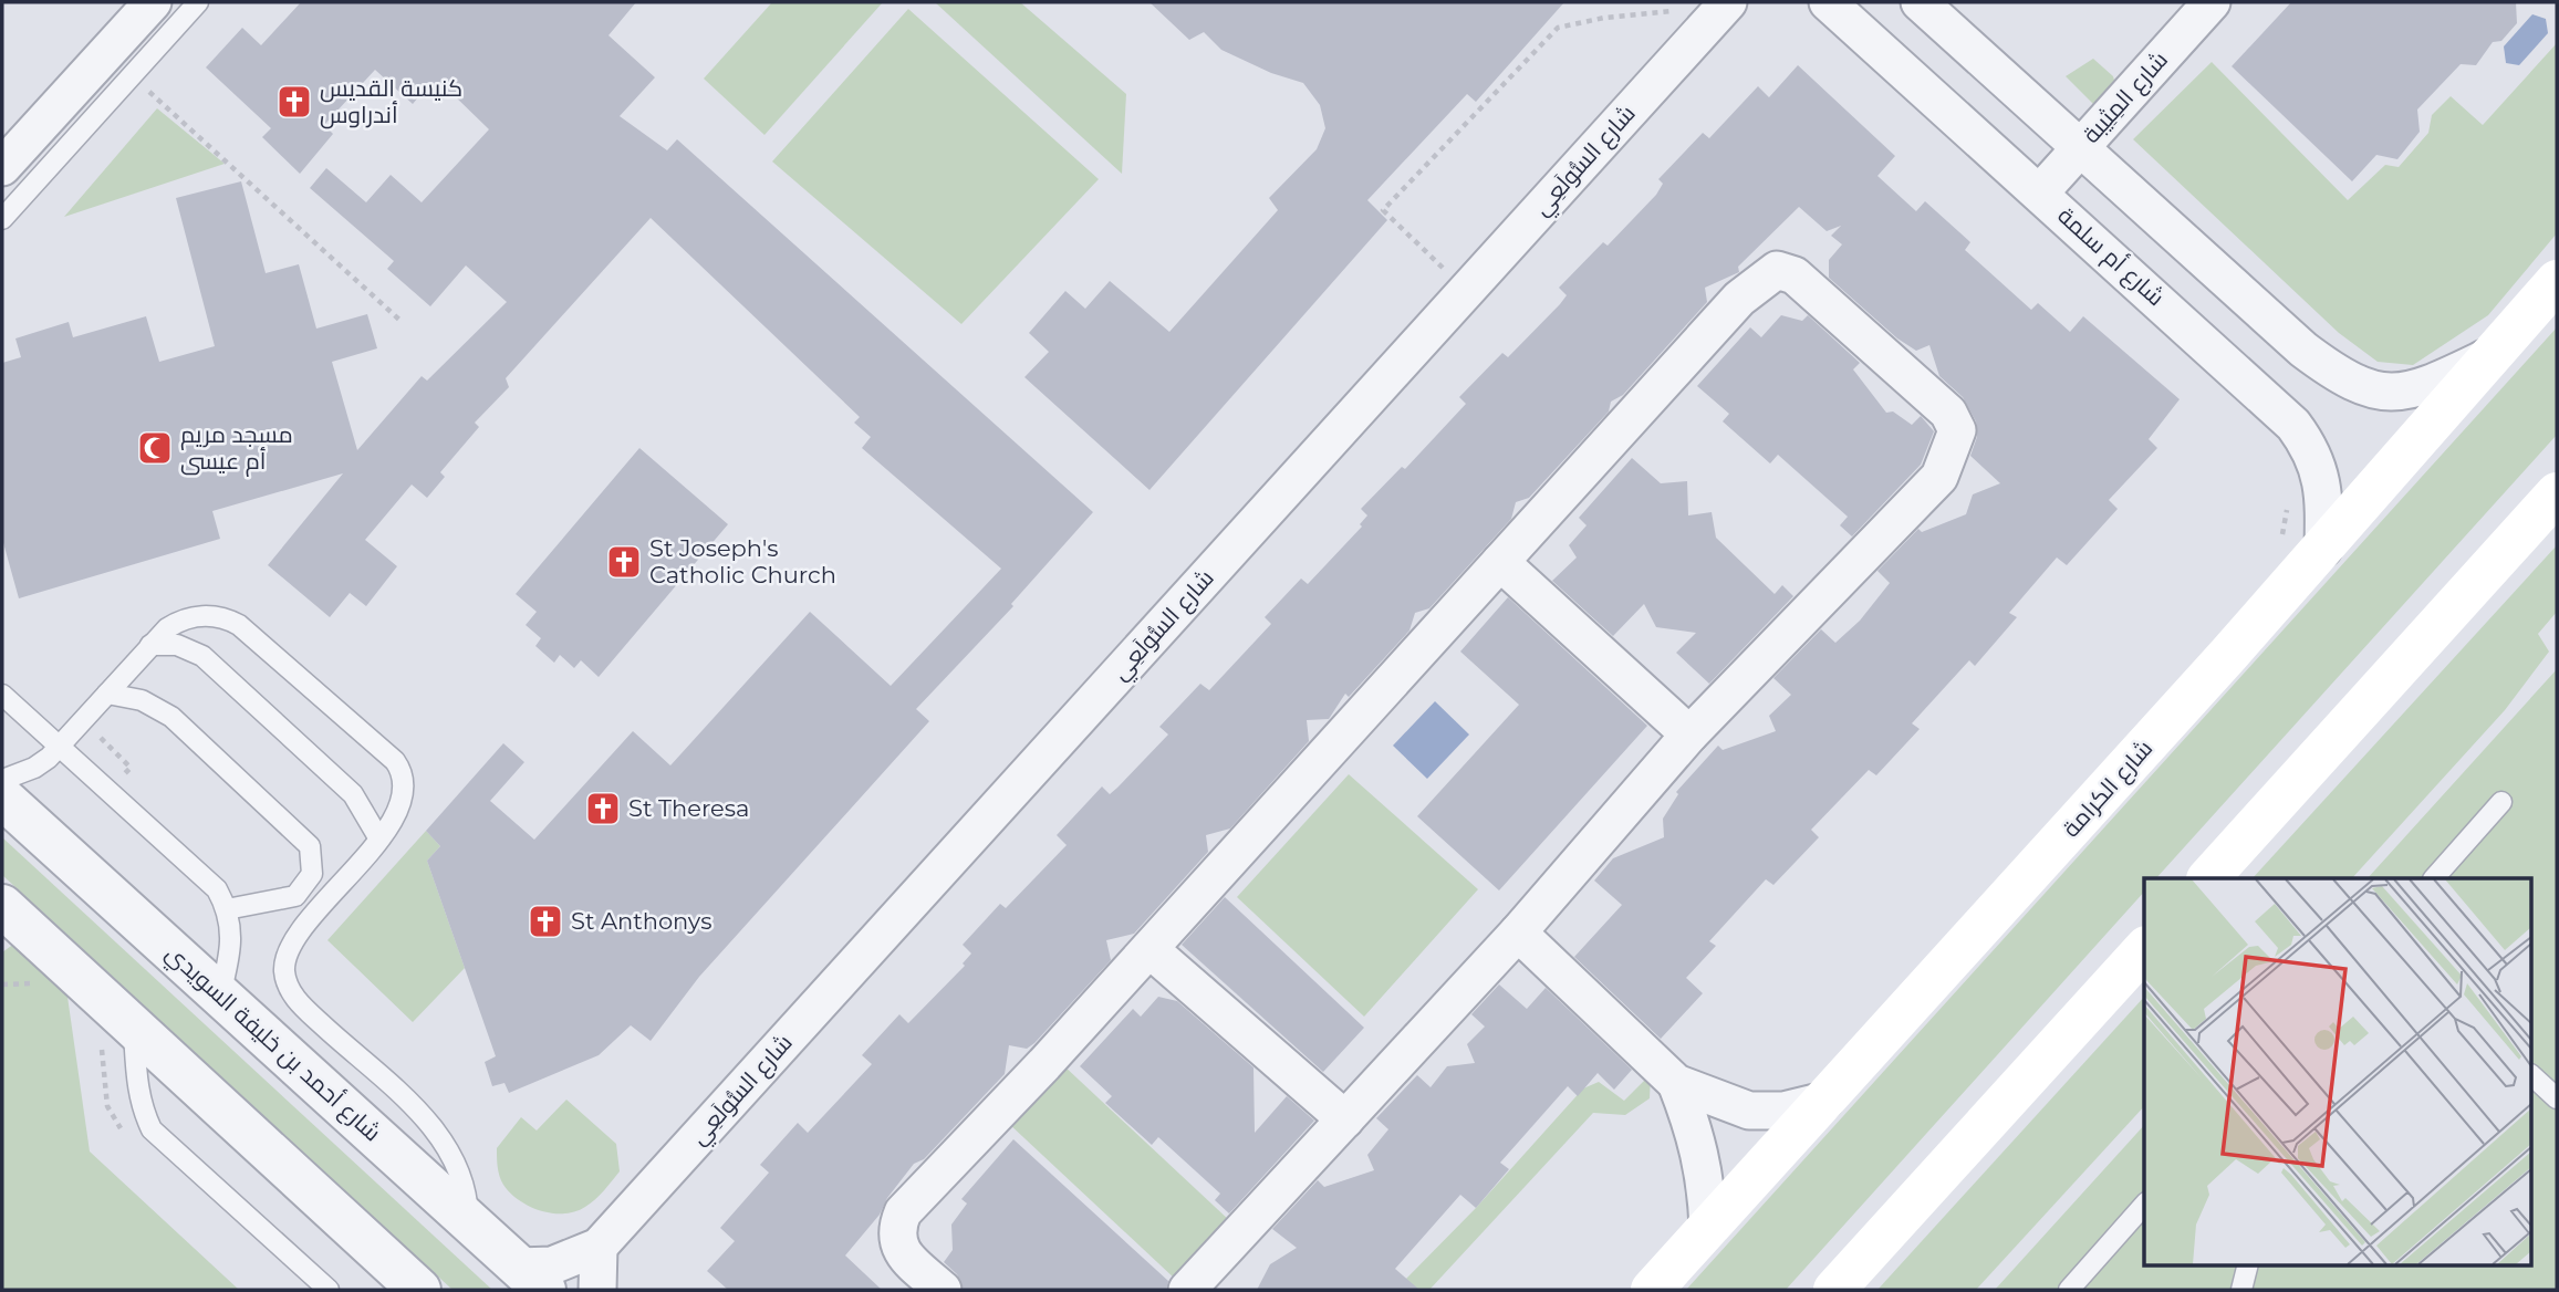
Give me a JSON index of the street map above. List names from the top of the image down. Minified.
{"streets":{"main road":["شارع الكرامة"],"street":["شارع المِثِيبة","شارع السُّولَعِي","شارع أم سلمة","شارع أحمد بن خليفة السويدي"]},"crossings":[["شارع المِثِيبة","شارع أم سلمة"],["شارع السُّولَعِي","شارع أحمد بن خليفة السويدي"],["شارع أم سلمة","شارع الكرامة"]],"places":{"church":["كنيسة القديس أندراوس","St Joseph's Catholic Church","St Theresa","St Anthonys"],"mosque":["مسجد مريم أم عيسى"]}}
